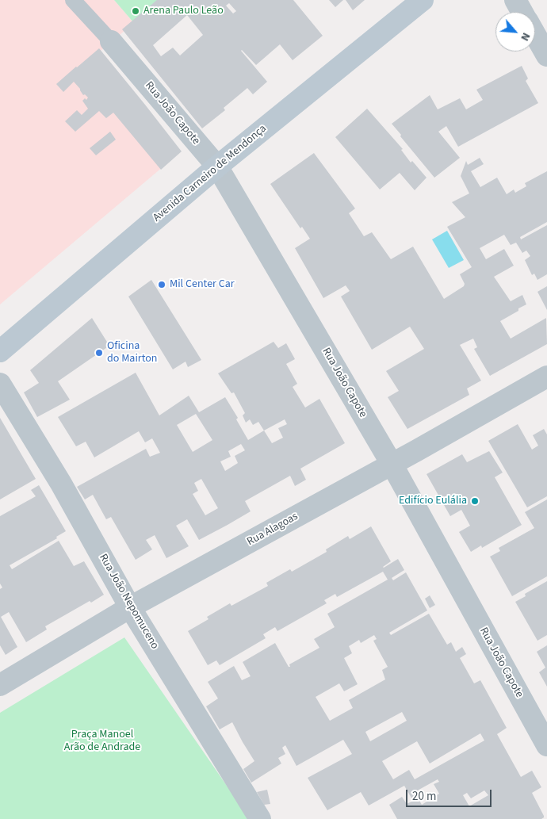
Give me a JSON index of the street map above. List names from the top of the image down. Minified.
{"streets":{"main road":["Avenida Carneiro de Mendonça"],"street":["Rua João Capote","Rua Alagoas","Rua João Nepomuceno"]},"crossings":[["Rua João Capote","Avenida Carneiro de Mendonça"],["Rua João Capote","Rua Alagoas"],["Rua Alagoas","Rua João Nepomuceno"]],"parks":["Praça Manoel Arão de Andrade"],"places":["Arena Paulo Leão","Mil Center Car","Oficina do Mairton","Edifício Eulália"],"scale_bar":"20 m","north":"bottom right"}
